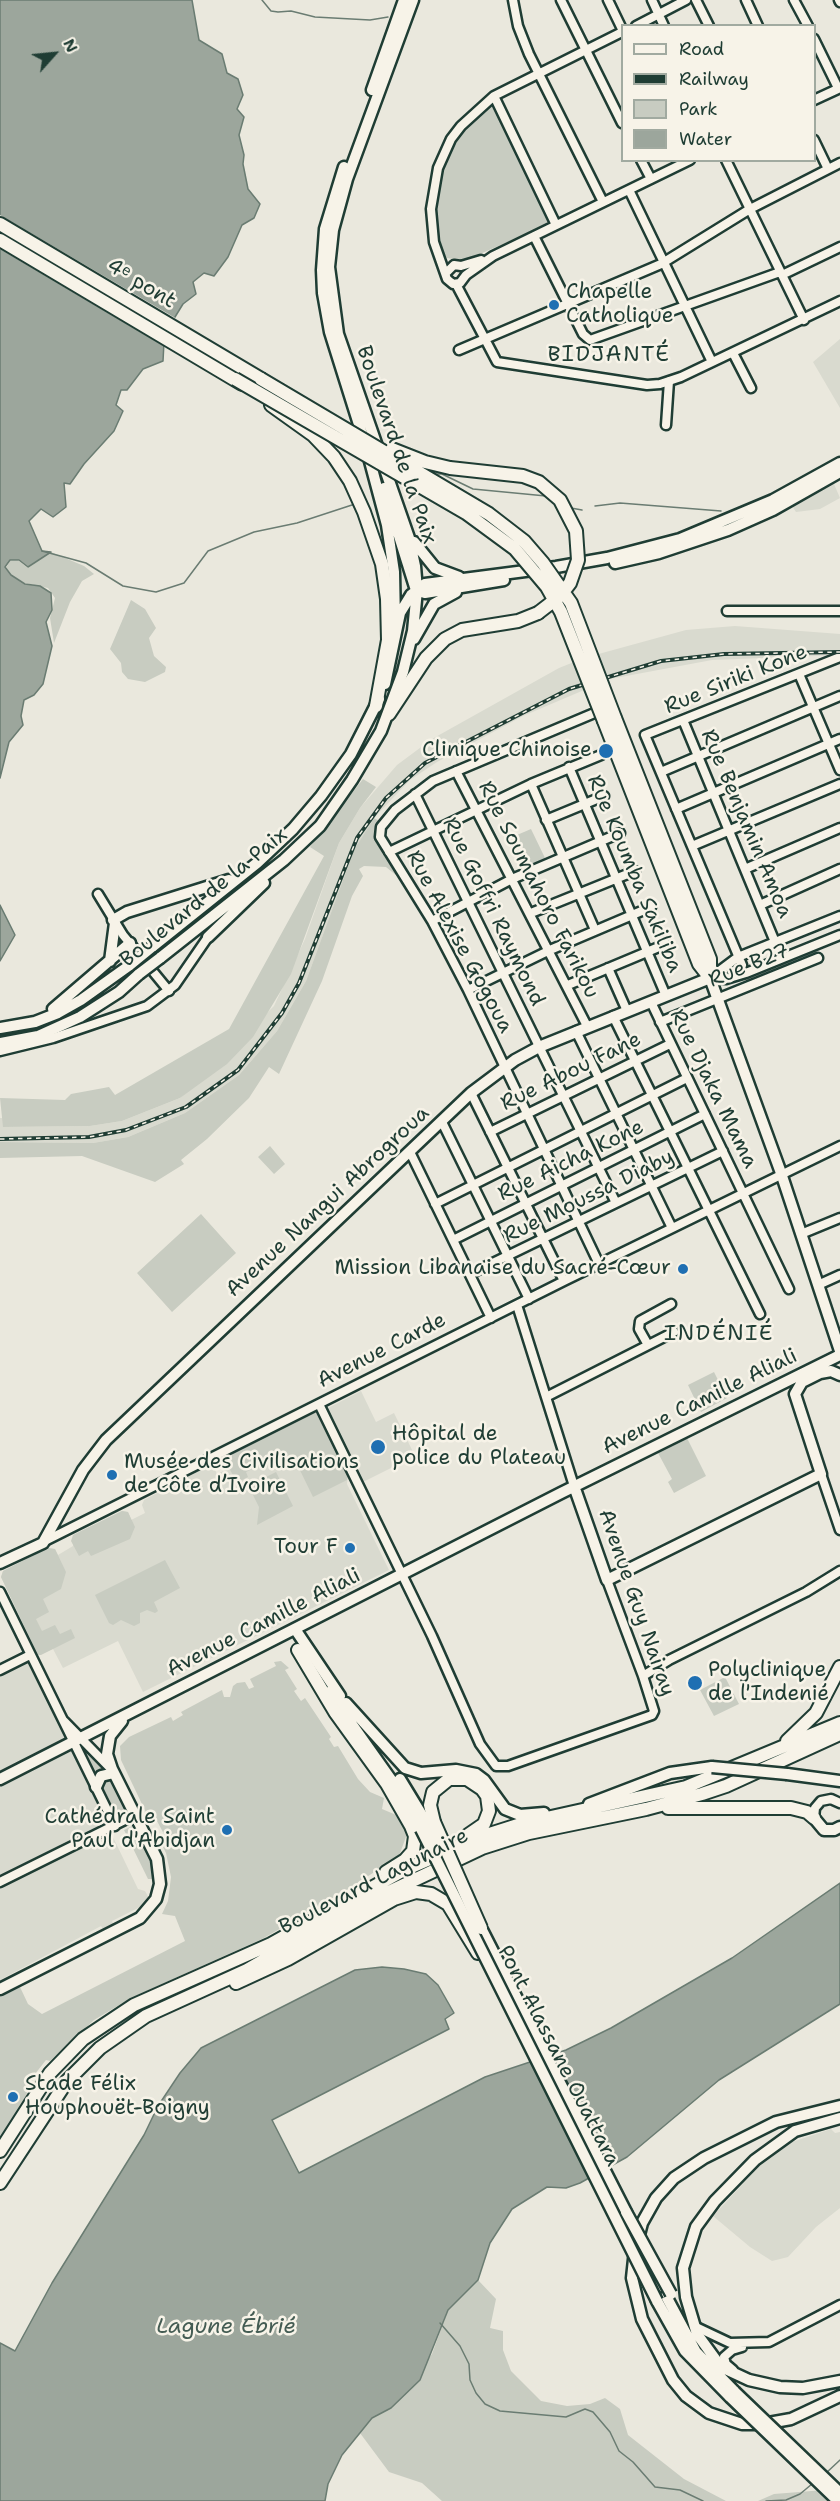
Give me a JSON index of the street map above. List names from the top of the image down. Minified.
{"streets":{"highway":["4ᵉ pont","Boulevard Lagunaire"],"main road":["Boulevard de la Paix","Avenue Nangui Abrogroua","Avenue Carde","Avenue Camille Aliali","Avenue Guy Nairay","Pont Alassane Ouattara"],"street":["Rue Siriki Kone","Rue Benjamin Amoa","Rue Koumba Sakiliba","Rue Soumahoro Farikou","Rue Goffri Raymond","Rue Alexise Gogoua","Rue B27","Rue Abou Fane","Rue Djaka Mama","Rue Aicha Kone","Rue Moussa Diaby"]},"crossings":[["Rue Siriki Kone","Rue Benjamin Amoa"],["Rue Benjamin Amoa","Avenue Nangui Abrogroua"],["Rue Koumba Sakiliba","Avenue Nangui Abrogroua"],["Rue Soumahoro Farikou","Rue Alexise Gogoua"],["Rue Soumahoro Farikou","Avenue Nangui Abrogroua"],["Rue Goffri Raymond","Rue Alexise Gogoua"],["Rue Goffri Raymond","Rue Abou Fane"],["Rue Goffri Raymond","Rue Aicha Kone"],["Rue Goffri Raymond","Rue Moussa Diaby"],["Rue Goffri Raymond","Avenue Nangui Abrogroua"],["Rue Alexise Gogoua","Rue Abou Fane"],["Rue Alexise Gogoua","Rue Aicha Kone"],["Rue Alexise Gogoua","Rue Moussa Diaby"],["Rue Alexise Gogoua","Avenue Nangui Abrogroua"],["Rue Alexise Gogoua","Avenue Carde"],["Rue B27","Rue Djaka Mama"],["Rue Abou Fane","Rue Djaka Mama"],["Rue Djaka Mama","Rue Aicha Kone"],["Rue Djaka Mama","Rue Moussa Diaby"],["Rue Djaka Mama","Avenue Nangui Abrogroua"],["Rue Djaka Mama","Avenue Carde"],["Avenue Nangui Abrogroua","Avenue Carde"],["Avenue Camille Aliali","Avenue Guy Nairay"]],"districts":["BIDJANTÉ","INDÉNIÉ"],"water":["Lagune Ébrié"],"places":["Chapelle Catholique","Clinique Chinoise","Mission Libanaise du Sacré-Cœur","Hôpital de police du Plateau","Musée des Civilisations de Côte d’Ivoire","Tour F","Polyclinique de l'Indenié","Cathédrale Saint Paul d'Abidjan","Stade Félix Houphouët-Boigny"],"legend":["Road","Railway","Park","Water"],"north":"top right"}
